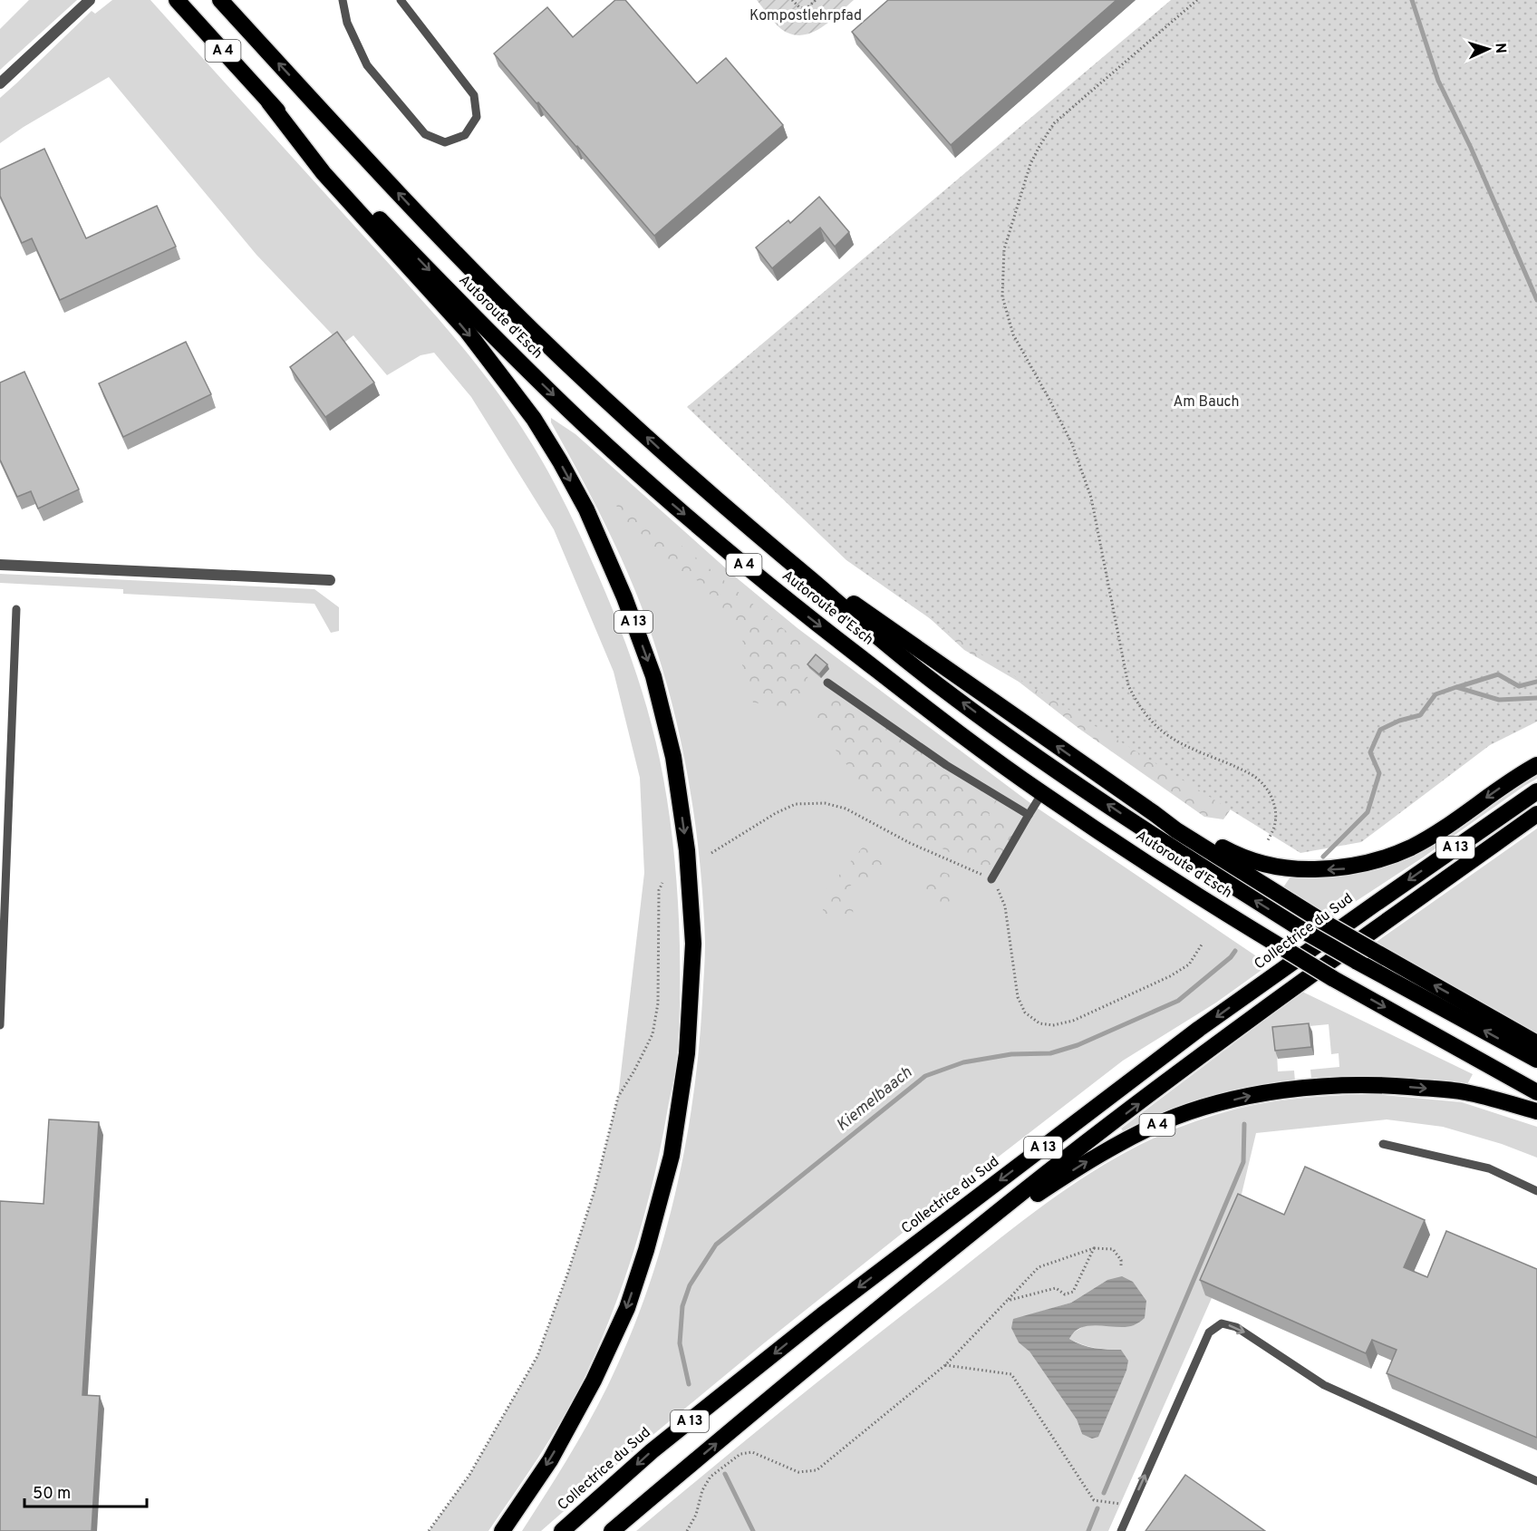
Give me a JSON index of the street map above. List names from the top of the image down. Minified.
{"streets":{"highway":["A 4","Autoroute d'Esch","A 13","Collectrice du Sud"]},"crossings":[["A 4","Autoroute d'Esch"],["A 4","A 13"],["Autoroute d'Esch","A 13"]],"water":["Kiemelbaach"],"parks":["Kompostlehrpfad","Am Bauch"],"scale_bar":"50 m","north":"right"}
